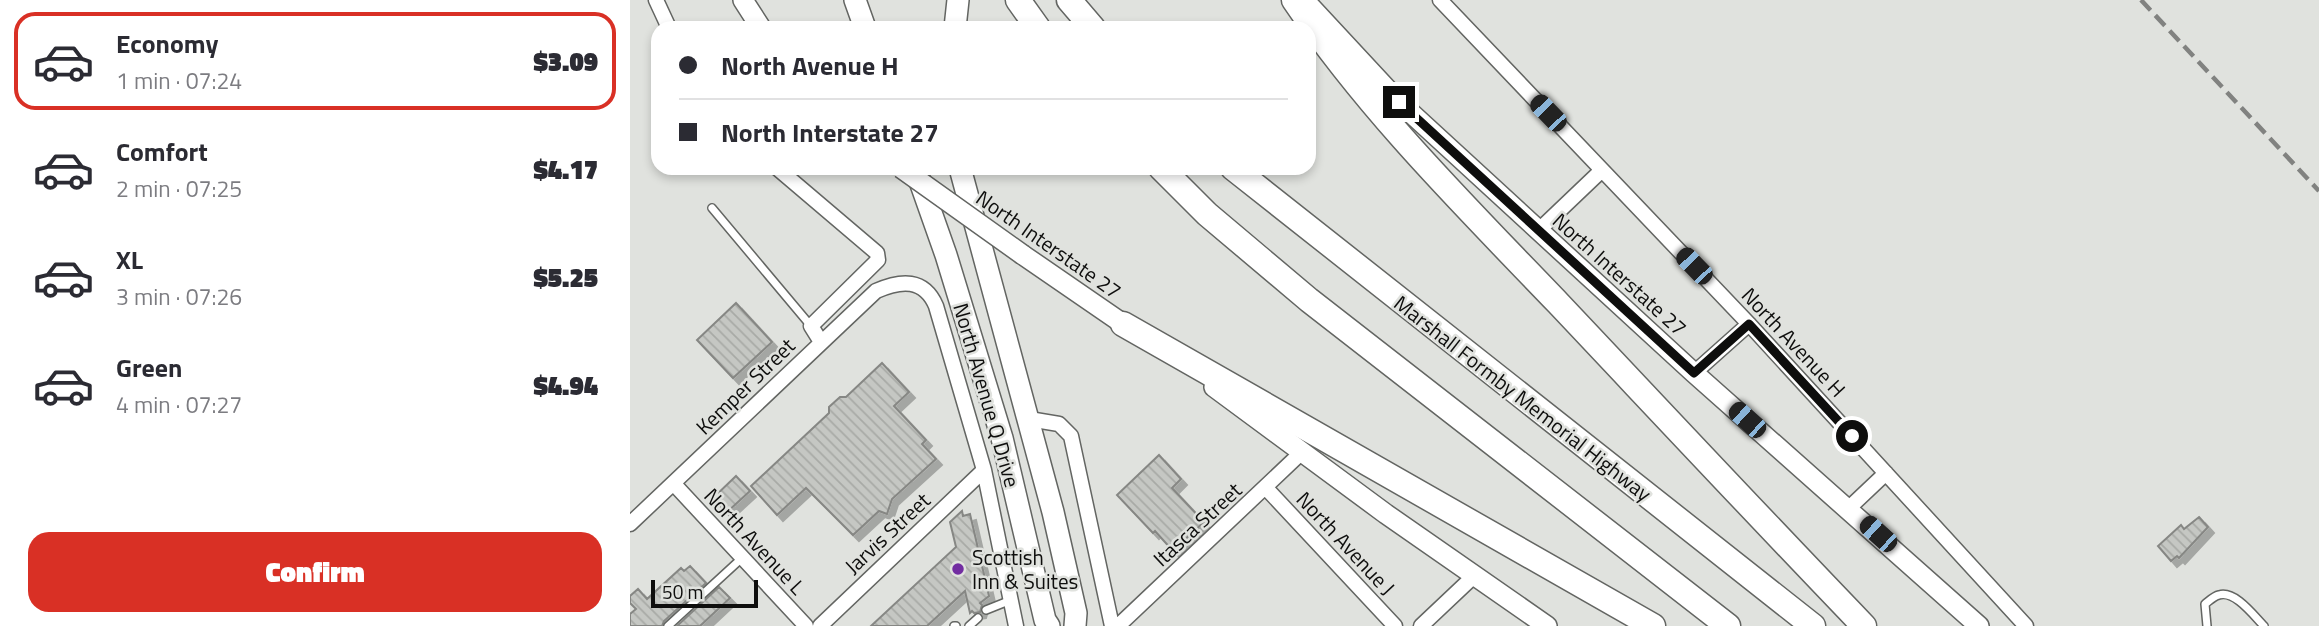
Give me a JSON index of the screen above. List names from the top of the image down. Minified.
{"streets":{"highway":["Marshall Formby Memorial Highway"],"main road":["North Interstate 27","North Avenue Q Drive"],"street":["North Avenue H","Kemper Street","Itasca Street","Jarvis Street","North Avenue L","North Avenue J"]},"crossings":[["North Interstate 27","Itasca Street"],["Kemper Street","North Avenue Q Drive"],["Kemper Street","North Avenue L"],["North Avenue Q Drive","Jarvis Street"],["Itasca Street","North Avenue J"]],"places":["Scottish Inn & Suites"],"scale_bar":"50 m","page":{"list":[{"name":"Economy","note":"1 min · 07:24","value":"$3.09"},{"name":"Comfort","note":"2 min · 07:25","value":"$4.17"},{"name":"XL","note":"3 min · 07:26","value":"$5.25"},{"name":"Green","note":"4 min · 07:27","value":"$4.94"}],"banner":["North Avenue H","North Interstate 27"],"buttons":"Confirm","scale":"50 m"}}
